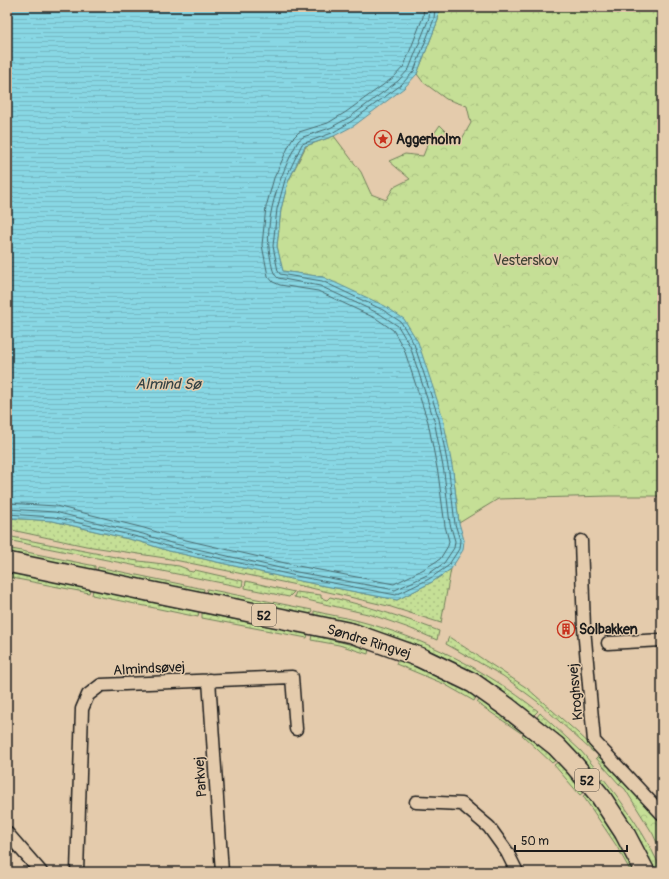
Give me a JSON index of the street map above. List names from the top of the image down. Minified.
{"streets":{"main road":["52","Søndre Ringvej"],"street":["Almindsøvej","Kroghsvej","Parkvej"]},"crossings":[["Almindsøvej","Parkvej"]],"water":["Almind Sø"],"parks":["Vesterskov"],"places":{"place":["Aggerholm"],"building":["Solbakken"]},"scale_bar":"50 m"}
